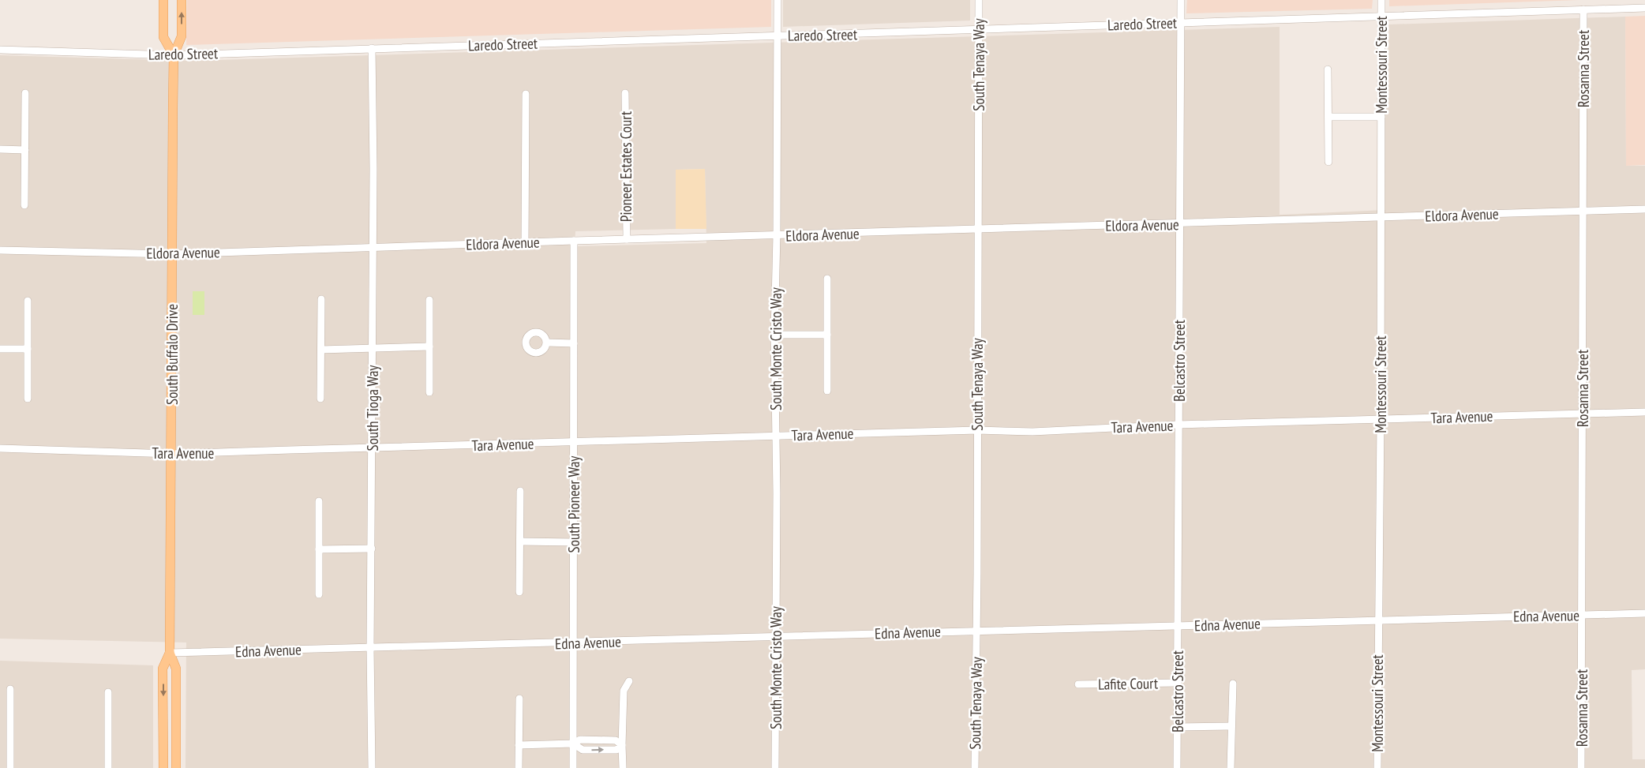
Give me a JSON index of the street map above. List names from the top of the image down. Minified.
{"streets":{"main road":["South Buffalo Drive"],"street":["Laredo Street","South Tenaya Way","Montessouri Street","Rosanna Street","Pioneer Estates Court","Eldora Avenue","South Monte Cristo Way","Belcastro Street","South Tioga Way","Tara Avenue","South Pioneer Way","Edna Avenue","Lafite Court"]},"crossings":[["Laredo Street","South Tenaya Way"],["Laredo Street","Montessouri Street"],["Laredo Street","Rosanna Street"],["Laredo Street","South Monte Cristo Way"],["Laredo Street","South Buffalo Drive"],["Laredo Street","Belcastro Street"],["Laredo Street","South Tioga Way"],["South Tenaya Way","Eldora Avenue"],["South Tenaya Way","Tara Avenue"],["South Tenaya Way","Edna Avenue"],["Montessouri Street","Eldora Avenue"],["Montessouri Street","Tara Avenue"],["Montessouri Street","Edna Avenue"],["Rosanna Street","Eldora Avenue"],["Rosanna Street","Tara Avenue"],["Rosanna Street","Edna Avenue"],["Pioneer Estates Court","Eldora Avenue"],["Eldora Avenue","South Monte Cristo Way"],["Eldora Avenue","South Buffalo Drive"],["Eldora Avenue","Belcastro Street"],["Eldora Avenue","South Tioga Way"],["Eldora Avenue","South Pioneer Way"],["South Monte Cristo Way","Tara Avenue"],["South Monte Cristo Way","Edna Avenue"],["South Buffalo Drive","Tara Avenue"],["South Buffalo Drive","Edna Avenue"],["Belcastro Street","Tara Avenue"],["Belcastro Street","Edna Avenue"],["Belcastro Street","Lafite Court"],["South Tioga Way","Tara Avenue"],["South Tioga Way","Edna Avenue"],["Tara Avenue","South Pioneer Way"],["South Pioneer Way","Edna Avenue"]]}
